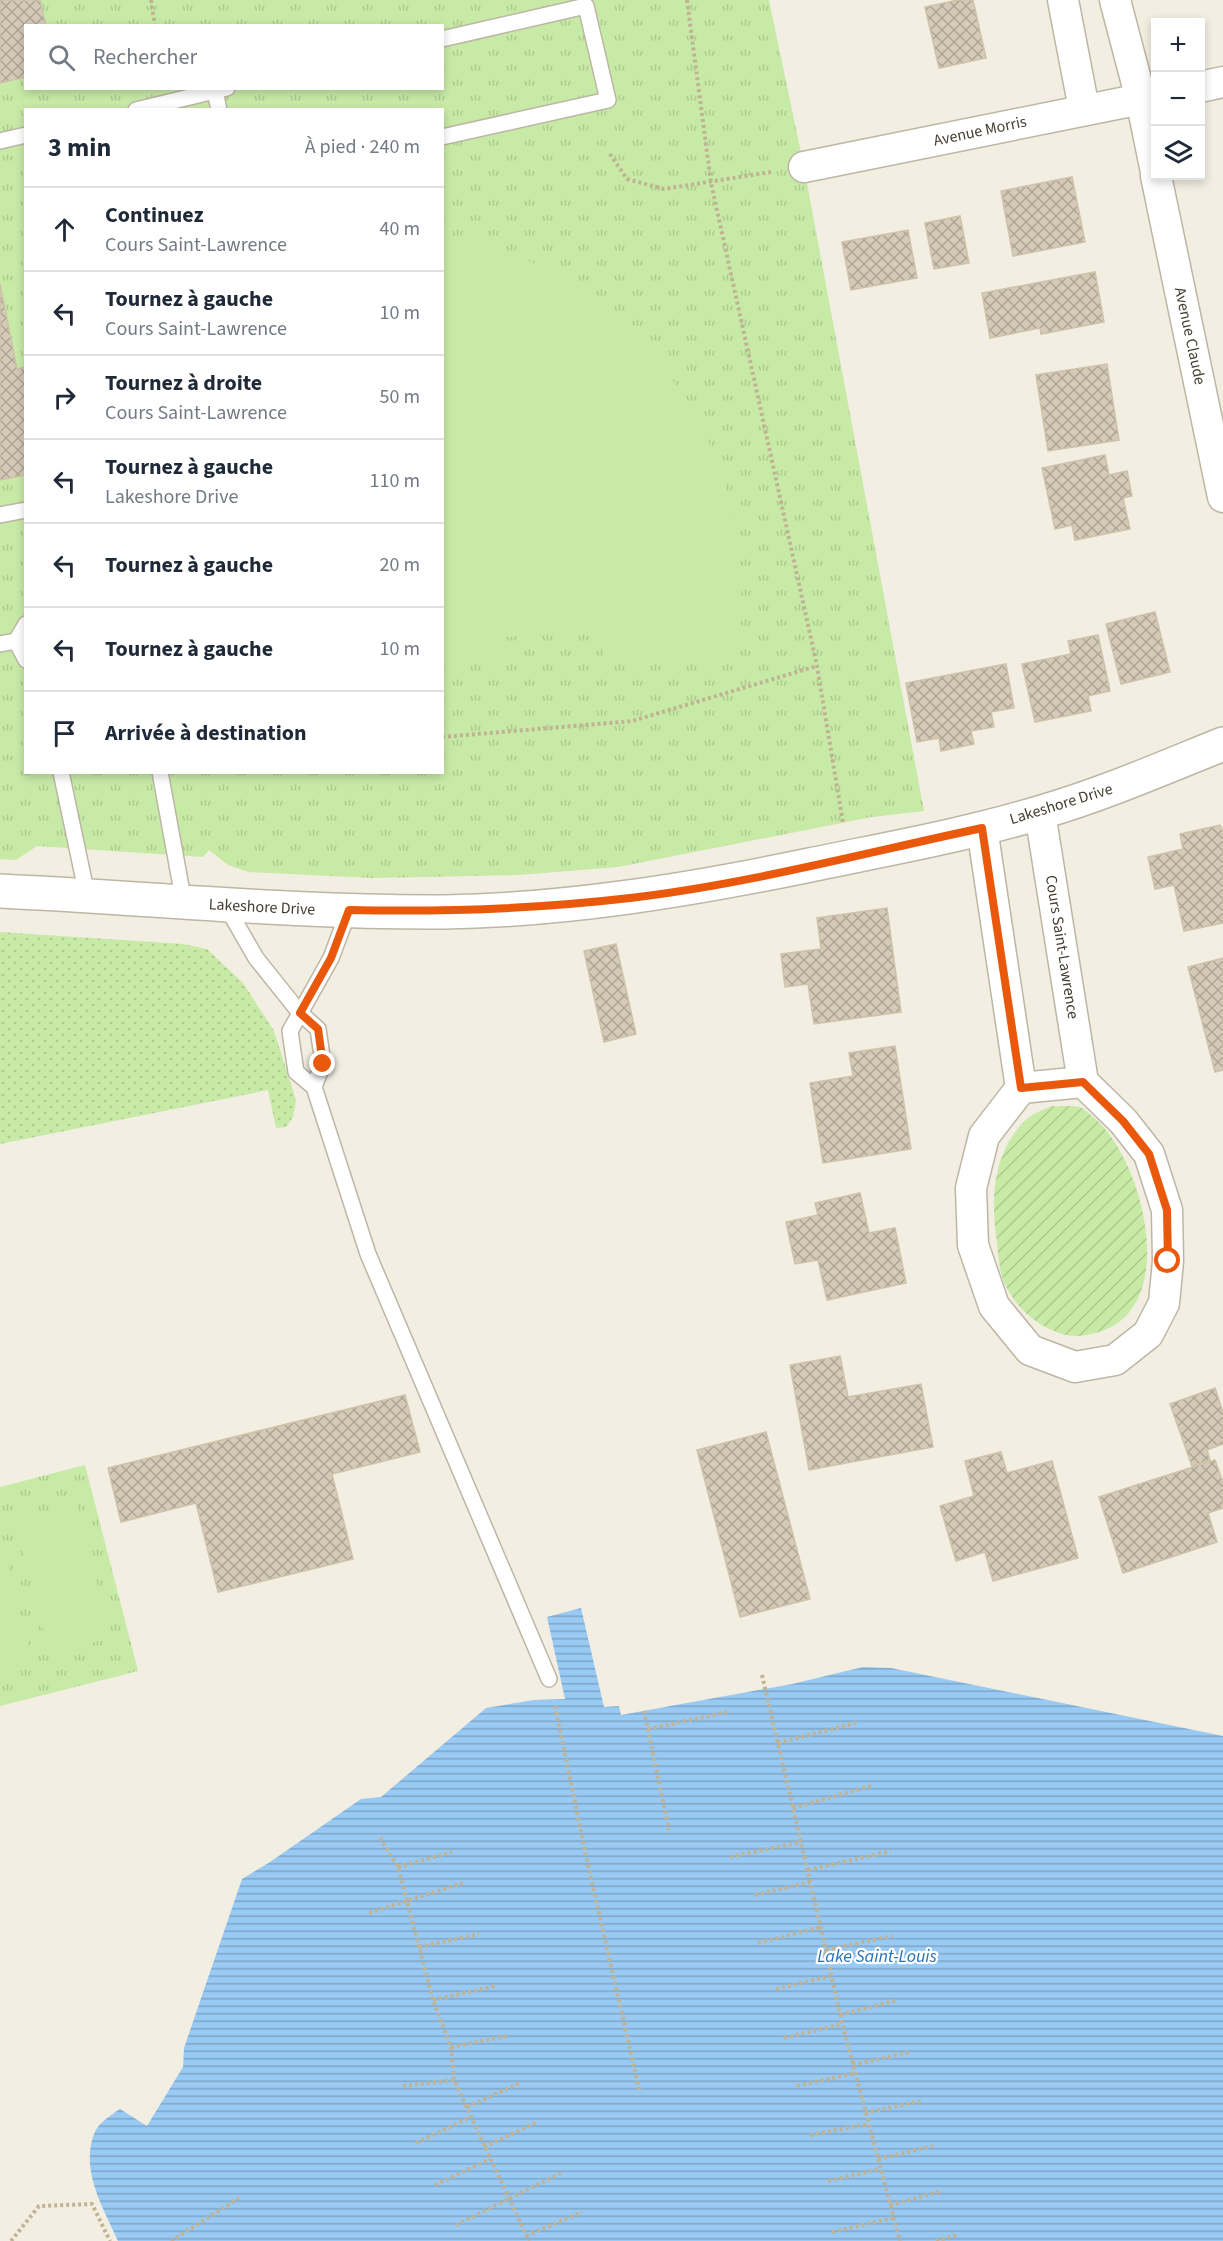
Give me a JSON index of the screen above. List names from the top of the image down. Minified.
{"streets":{"street":["Avenue Morris","Avenue Claude","Lakeshore Drive","Cours Saint-Lawrence"]},"crossings":[["Avenue Morris","Avenue Claude"],["Lakeshore Drive","Cours Saint-Lawrence"]],"water":["Lake Saint-Louis"],"page":{"map_buttons":["+","−"],"search":"Rechercher","heading":["3 min","À pied · 240 m"],"list":[["Continuez","Cours Saint-Lawrence","40 m"],["Tournez à gauche","Cours Saint-Lawrence","10 m"],["Tournez à droite","Cours Saint-Lawrence","50 m"],["Tournez à gauche","Lakeshore Drive","110 m"],["Tournez à gauche","20 m"],["Tournez à gauche","10 m"],"Arrivée à destination"]}}
